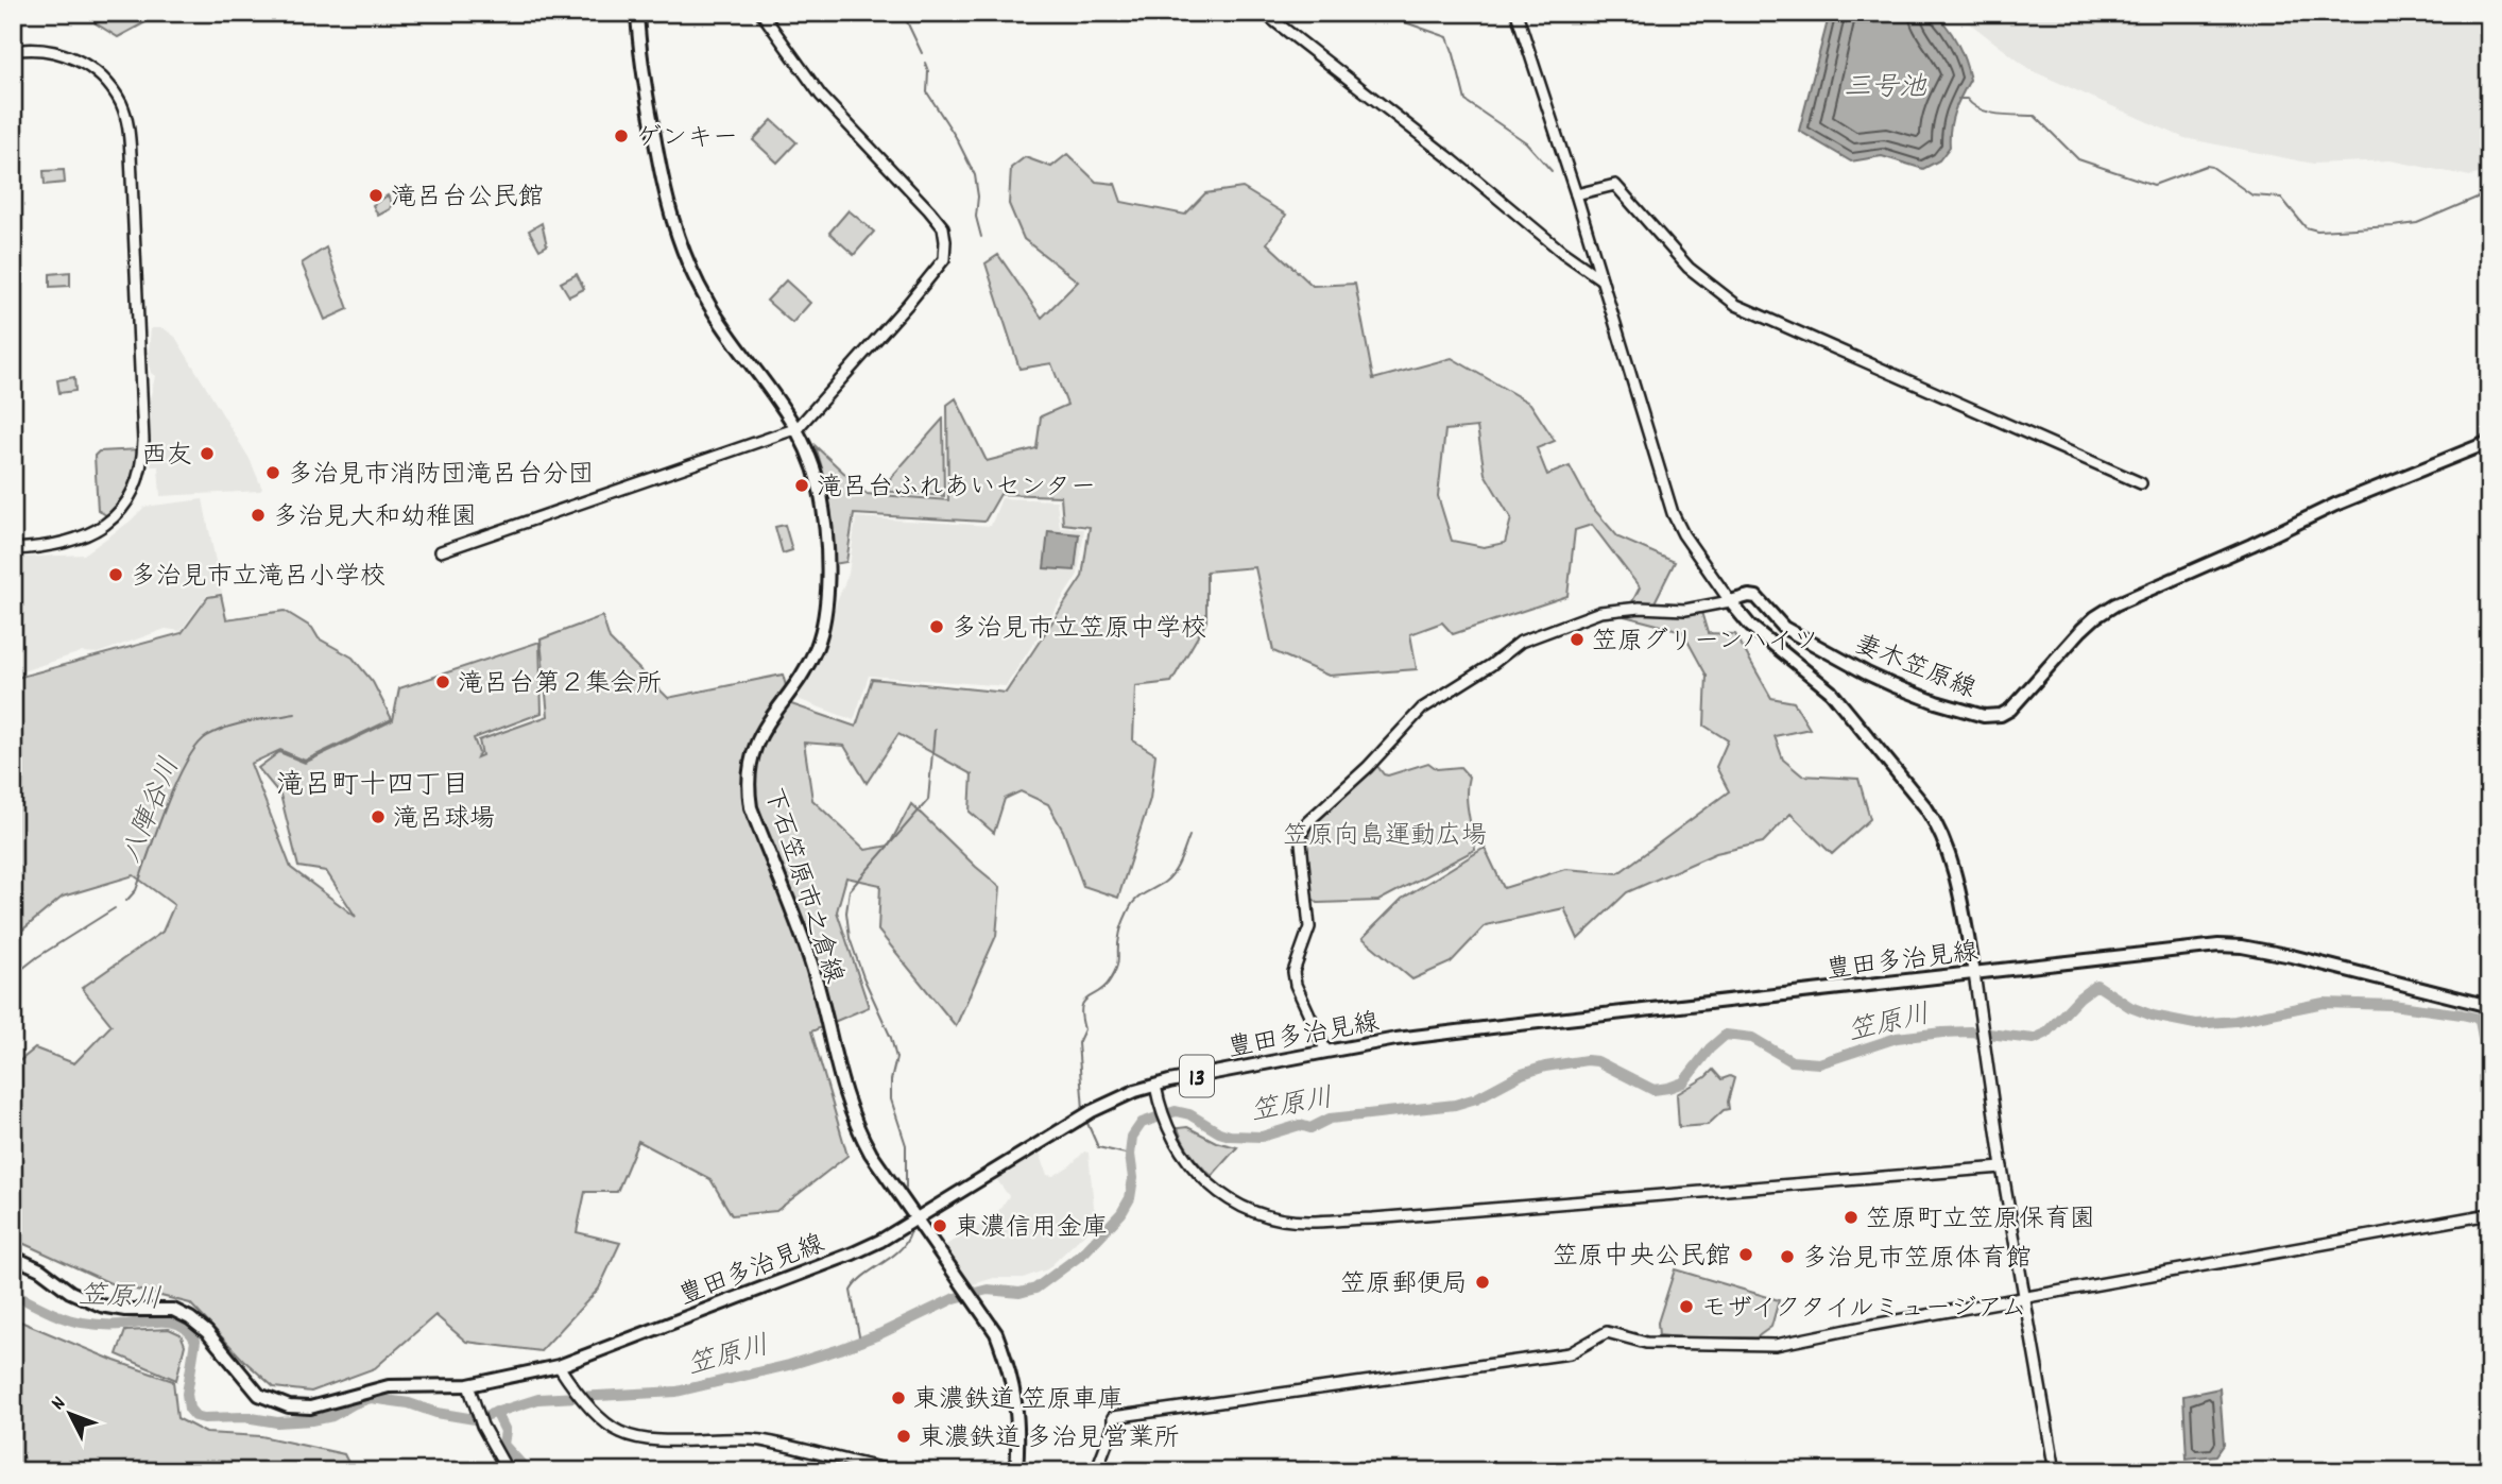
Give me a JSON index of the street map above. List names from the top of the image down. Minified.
{"streets":{"main road":["妻木笠原線","下石笠原市之倉線","豊田多治見線","13"]},"crossings":[["下石笠原市之倉線","豊田多治見線"]],"districts":["滝呂町十四丁目"],"water":["三号池","八陣谷川","笠原川"],"parks":["笠原向島運動広場"],"places":["ゲンキー","滝呂台公民館","西友","多治見市消防団滝呂台分団","滝呂台ふれあいセンター","多治見大和幼稚園","多治見市立滝呂小学校","多治見市立笠原中学校","笠原グリーンハイツ","滝呂台第２集会所","滝呂球場","笠原町立笠原保育園","東濃信用金庫","笠原中央公民館","多治見市笠原体育館","笠原郵便局","モザイクタイルミュージアム","東濃鉄道 笠原車庫","東濃鉄道 多治見営業所"],"north":"top left"}
